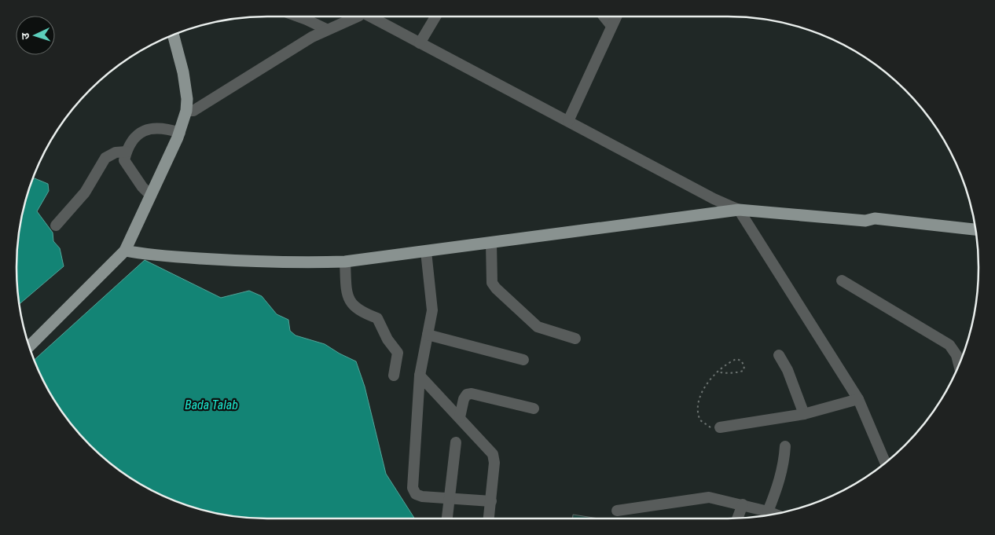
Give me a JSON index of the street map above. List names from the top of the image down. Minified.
{"water":["Bada Talab"],"north":"left"}
